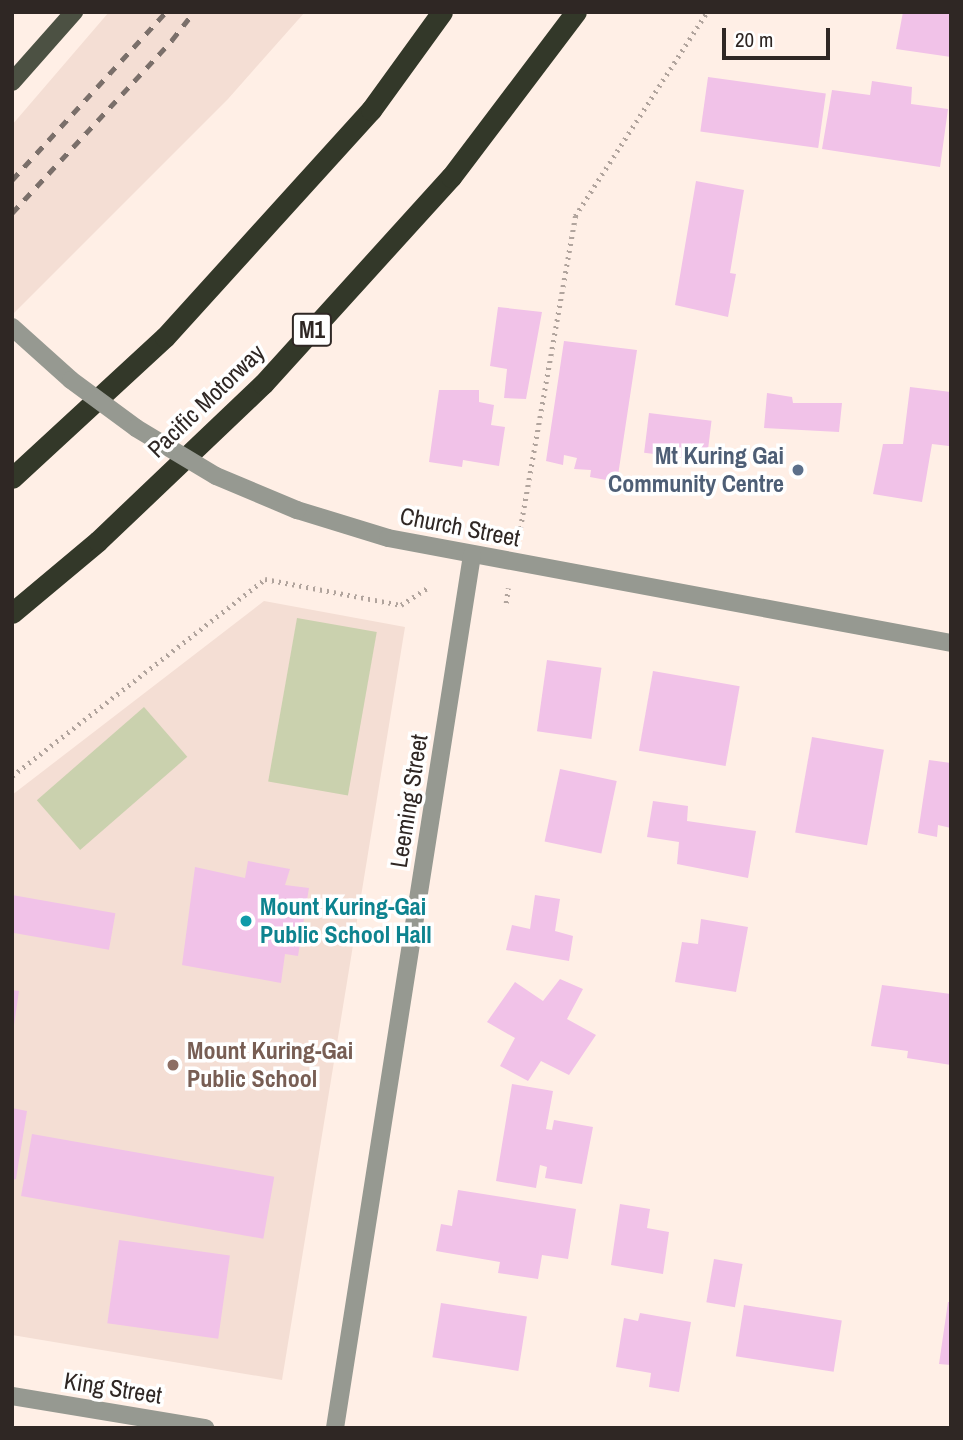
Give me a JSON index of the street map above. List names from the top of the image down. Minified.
{"streets":{"highway":["M1","Pacific Motorway"],"street":["Church Street","Leeming Street","King Street"]},"crossings":[["Church Street","Leeming Street"]],"places":["Mt Kuring Gai Community Centre","Mount Kuring-Gai Public School Hall","Mount Kuring-Gai Public School"],"scale_bar":"20 m"}
